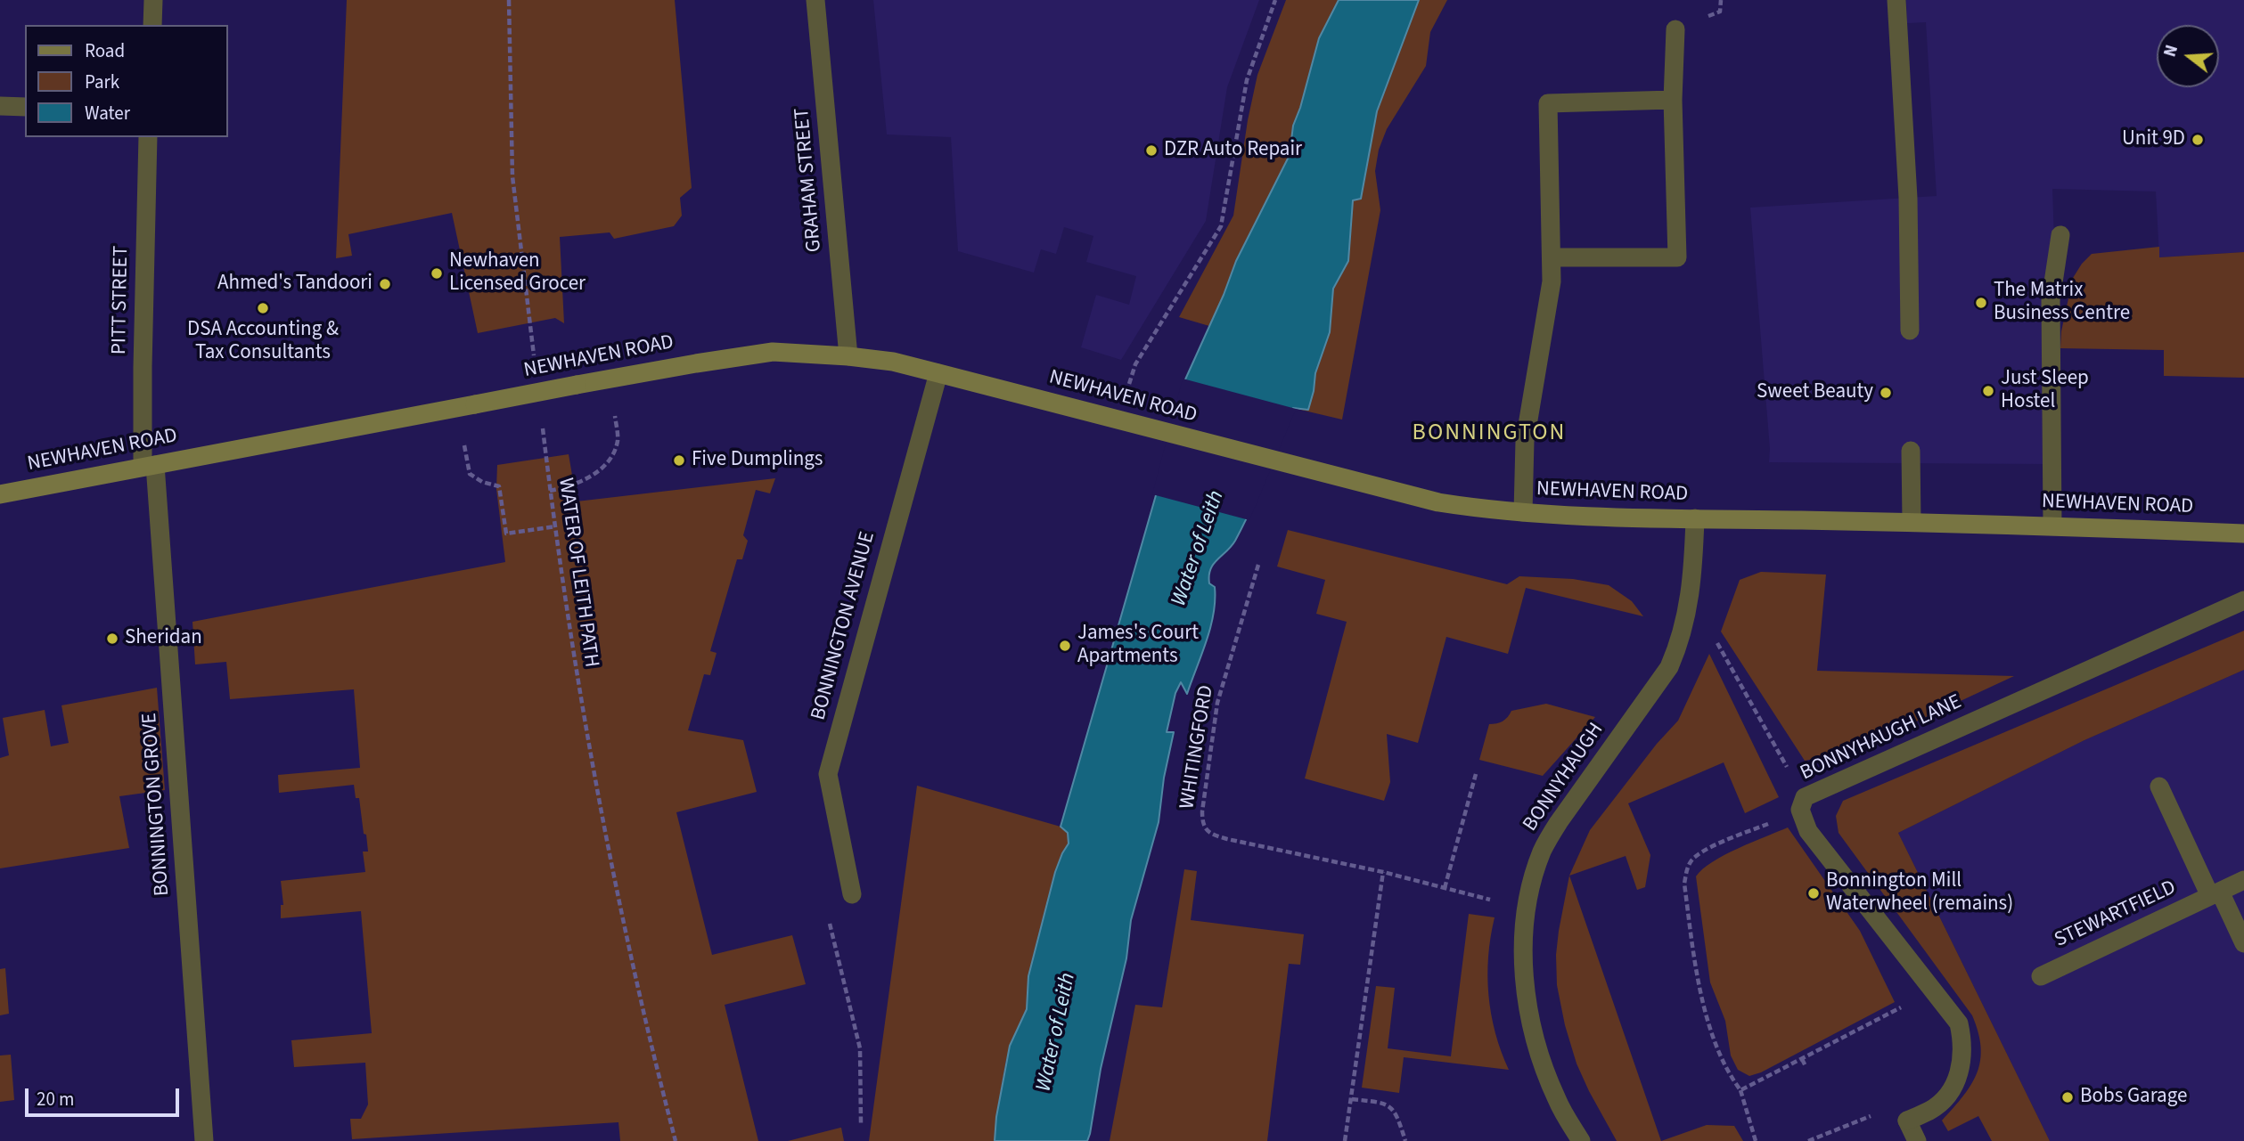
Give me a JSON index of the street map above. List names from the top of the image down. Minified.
{"streets":{"street":["GRAHAM STREET","PITT STREET","NEWHAVEN ROAD","BONNINGTON AVENUE","BONNYHAUGH LANE","BONNYHAUGH","BONNINGTON GROVE","STEWARTFIELD"],"path":["WATER OF LEITH PATH","WHITINGFORD"]},"crossings":[["GRAHAM STREET","NEWHAVEN ROAD"],["PITT STREET","NEWHAVEN ROAD"],["PITT STREET","BONNINGTON GROVE"],["NEWHAVEN ROAD","BONNINGTON AVENUE"],["NEWHAVEN ROAD","BONNYHAUGH"],["NEWHAVEN ROAD","BONNINGTON GROVE"],["WHITINGFORD","BONNYHAUGH"]],"districts":["BONNINGTON"],"water":["Water of Leith"],"places":["Unit 9D","DZR Auto Repair","Newhaven Licensed Grocer","Ahmed's Tandoori","The Matrix Business Centre","DSA Accounting & Tax Consultants","Just Sleep Hostel","Sweet Beauty","Five Dumplings","Sheridan","James's Court Apartments","Bonnington Mill Waterwheel (remains)","Bobs Garage"],"legend":["Road","Park","Water"],"scale_bar":"20 m","north":"left"}
